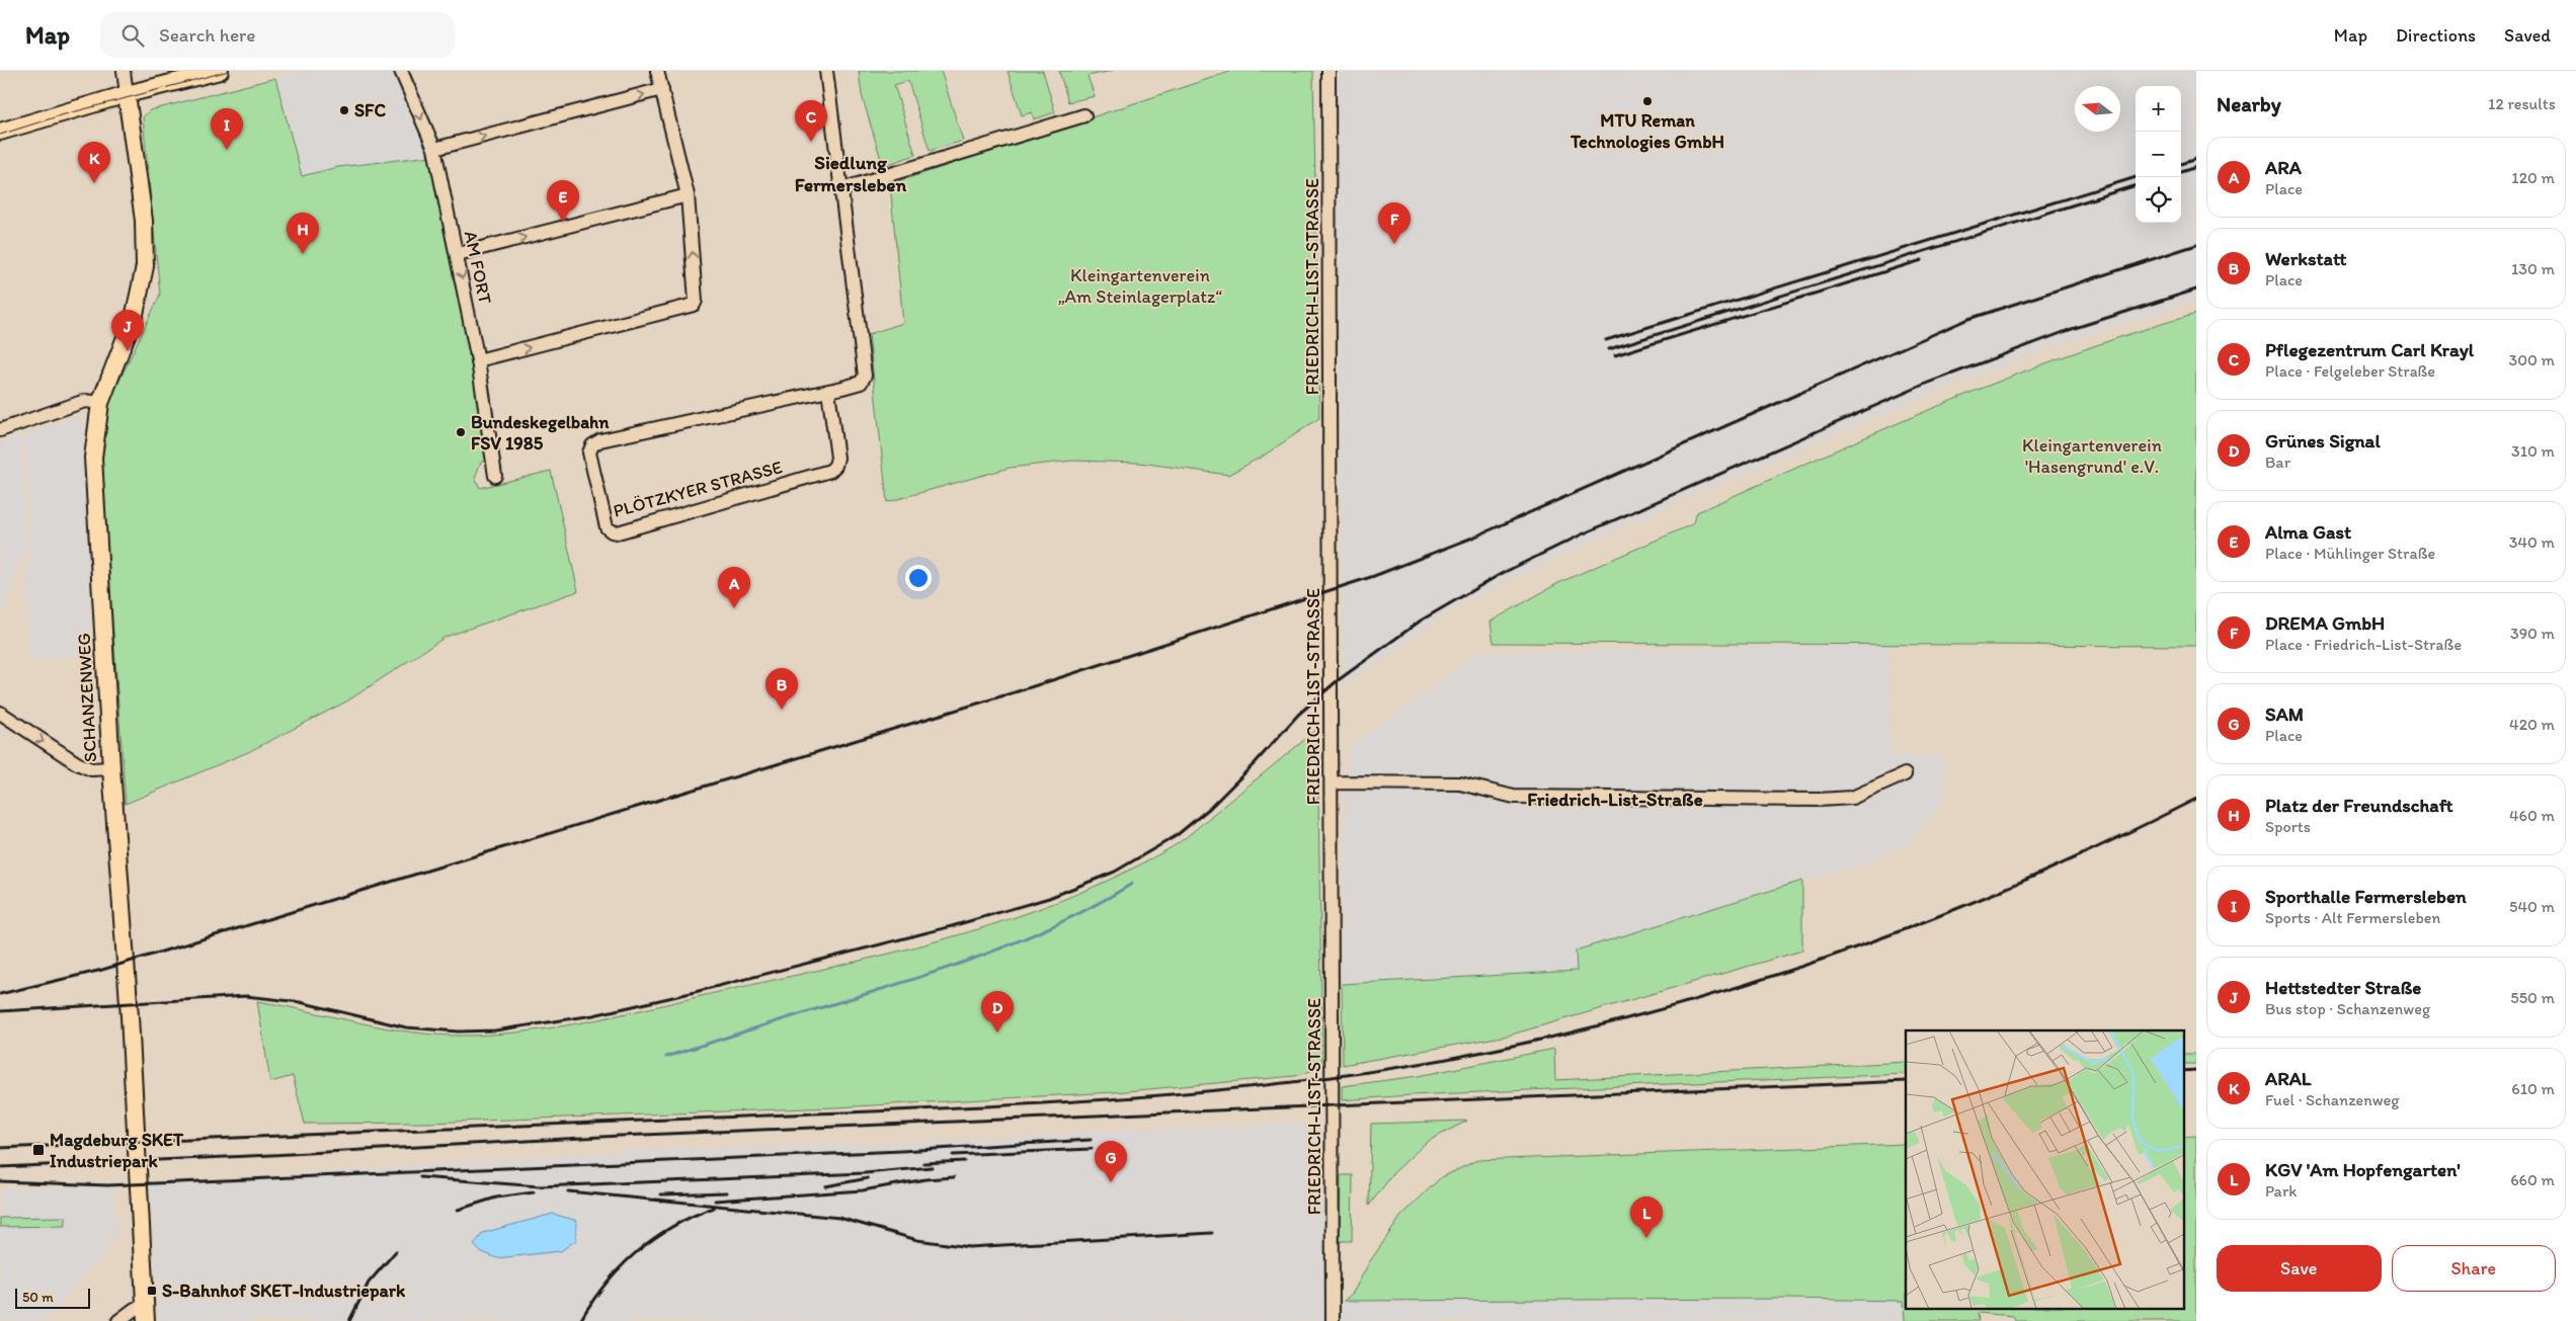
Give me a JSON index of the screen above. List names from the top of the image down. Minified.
{"streets":{"main road":["SCHANZENWEG"],"street":["AM FORT","FRIEDRICH-LIST-STRASSE","PLÖTZKYER STRASSE"]},"one_way":["AM FORT"],"districts":["Siedlung Fermersleben","Friedrich-List-Straße"],"parks":["Kleingartenverein „Am Steinlagerplatz“","Kleingartenverein 'Hasengrund' e.V."],"places":{"other":["MTU Reman Technologies GmbH","SFC","Bundeskegelbahn FSV 1985"],"transit":["Magdeburg SKET Industriepark","S-Bahnhof SKET-Industriepark"]},"scale_bar":"50 m","north":"left","page":{"header":"Map","search":"Search here","nav":["Map","Directions","Saved"],"heading":["Nearby","12 results"],"map_buttons":["+","−"],"pins":["C","I","K","E","F","H","J","A","B","D","G","L"],"list":[{"mark":"A","name":"ARA","note":"Place","value":"120 m"},{"mark":"B","name":"Werkstatt","note":"Place","value":"130 m"},{"mark":"C","name":"Pflegezentrum Carl Krayl","note":"Place · Felgeleber Straße","value":"300 m"},{"mark":"D","name":"Grünes Signal","note":"Bar","value":"310 m"},{"mark":"E","name":"Alma Gast","note":"Place · Mühlinger Straße","value":"340 m"},{"mark":"F","name":"DREMA GmbH","note":"Place · Friedrich-List-Straße","value":"390 m"},{"mark":"G","name":"SAM","note":"Place","value":"420 m"},{"mark":"H","name":"Platz der Freundschaft","note":"Sports","value":"460 m"},{"mark":"I","name":"Sporthalle Fermersleben","note":"Sports · Alt Fermersleben","value":"540 m"},{"mark":"J","name":"Hettstedter Straße","note":"Bus stop · Schanzenweg","value":"550 m"},{"mark":"K","name":"ARAL","note":"Fuel · Schanzenweg","value":"610 m"},{"mark":"L","name":"KGV 'Am Hopfengarten'","note":"Park","value":"660 m"}],"buttons":["Save","Share"],"scale":"50 m"}}
